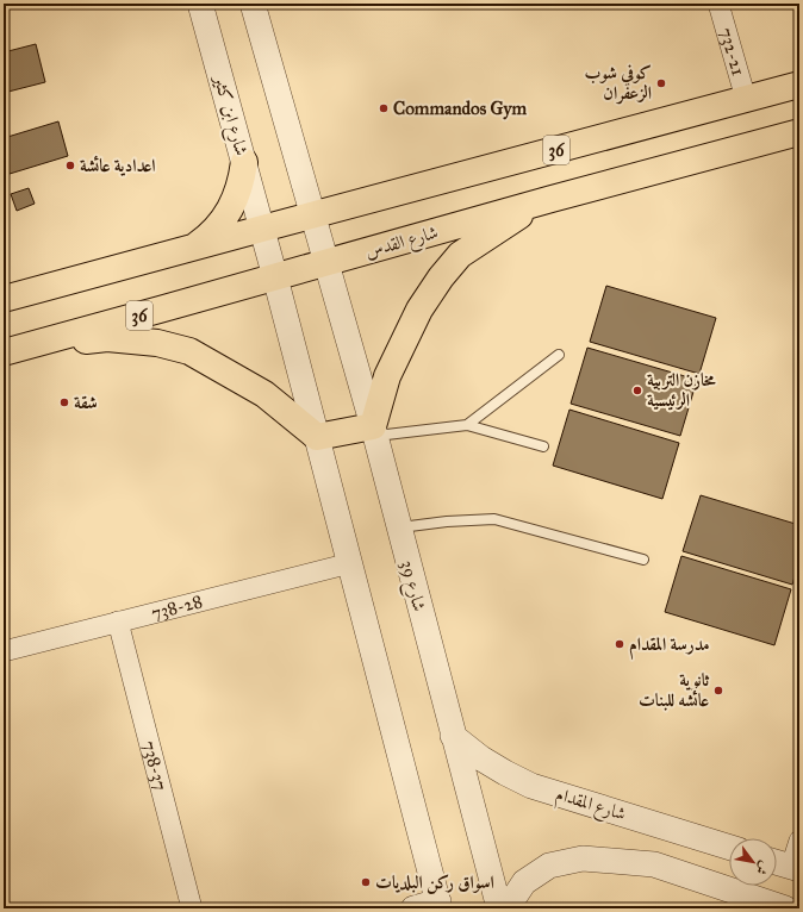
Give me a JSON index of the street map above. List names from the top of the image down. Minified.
{"streets":{"main road":["36","شارع القدس"],"street":["732-21","شارع ابن كثير","شارع 39","738-28","738-37","شارع المقدام"]},"crossings":[["732-21","36"],["شارع ابن كثير","36"],["شارع ابن كثير","شارع القدس"],["36","شارع 39"],["شارع القدس","شارع 39"],["شارع 39","شارع المقدام"],["738-28","738-37"]],"places":["كوفي شوب الزعفران","Commandos Gym","اعدادية عائشة","مخازن التربية الرئيسية","شقة","مدرسة المقدام","ثانوية عائشه للبنات","اسواق ركن البلديات"],"north":"bottom right"}
